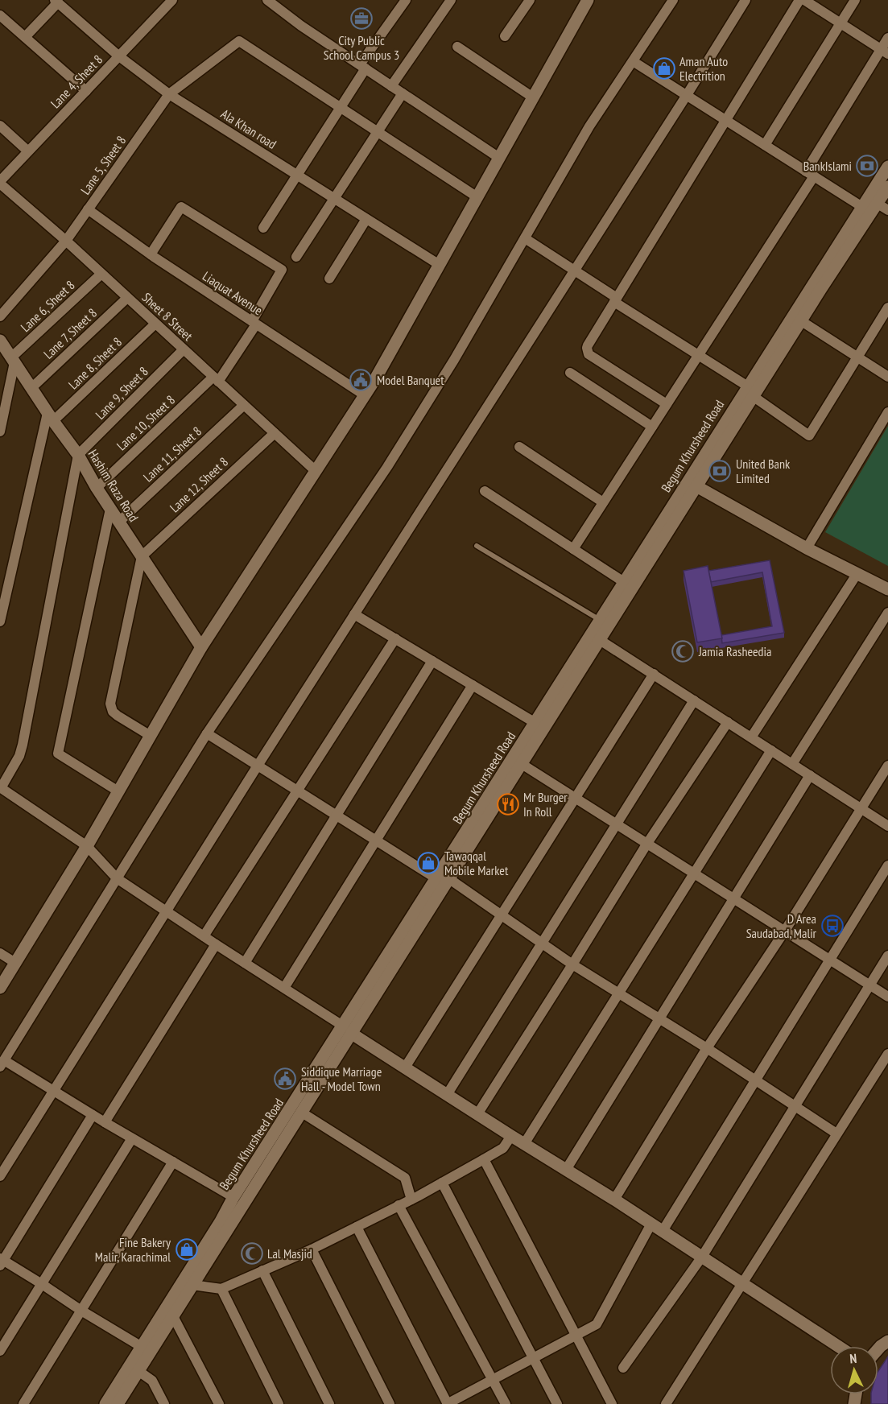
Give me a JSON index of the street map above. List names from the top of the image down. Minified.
{"streets":{"main road":["Begum Khursheed Road","Hashim Raza Road"],"street":["Lane 4, Sheet 8","Ala Khan road","Lane 5, Sheet 8","Liaquat Avenue","Lane 6, Sheet 8","Sheet 8 Street","Lane 7, Sheet 8","Lane 8, Sheet 8","Lane 9, Sheet 8","Lane 10, Sheet 8","Lane 11, Sheet 8","Lane 12, Sheet 8"]},"crossings":[["Lane 4, Sheet 8","Ala Khan road"],["Lane 4, Sheet 8","Sheet 8 Street"],["Ala Khan road","Lane 5, Sheet 8"],["Lane 5, Sheet 8","Liaquat Avenue"],["Lane 5, Sheet 8","Sheet 8 Street"],["Liaquat Avenue","Lane 10, Sheet 8"],["Lane 6, Sheet 8","Sheet 8 Street"],["Lane 6, Sheet 8","Hashim Raza Road"],["Sheet 8 Street","Lane 7, Sheet 8"],["Sheet 8 Street","Lane 8, Sheet 8"],["Sheet 8 Street","Lane 9, Sheet 8"],["Sheet 8 Street","Lane 10, Sheet 8"],["Sheet 8 Street","Lane 11, Sheet 8"],["Sheet 8 Street","Lane 12, Sheet 8"],["Lane 7, Sheet 8","Hashim Raza Road"],["Lane 8, Sheet 8","Hashim Raza Road"],["Lane 9, Sheet 8","Hashim Raza Road"],["Lane 10, Sheet 8","Hashim Raza Road"],["Lane 11, Sheet 8","Hashim Raza Road"],["Lane 12, Sheet 8","Hashim Raza Road"]],"places":{"office":["City Public School Campus 3"],"shop":["Aman Auto Electrition","Tawaqqal Mobile Market","Fine Bakery Malir, Karachimal"],"bank":["BankIslami","United Bank Limited"],"public building":["Model Banquet","Siddique Marriage Hall - Model Town"],"mosque":["Jamia Rasheedia","Lal Masjid"],"restaurant":["Mr Burger In Roll"],"bus stop":["D Area Saudabad, Malir"]},"north":"top"}
